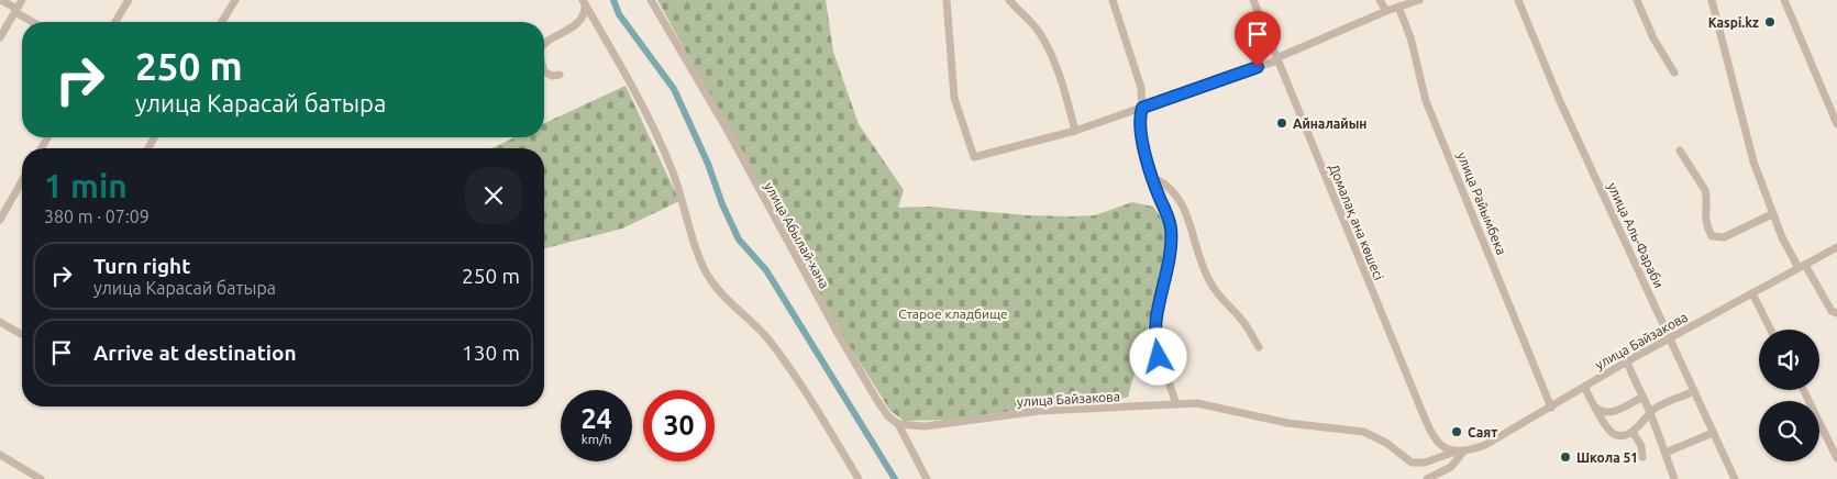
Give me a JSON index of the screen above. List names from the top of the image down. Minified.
{"streets":{"street":["улица Райымбека","Домалақ ана көшесі","улица Абылай-хана","улица Аль-Фараби","улица Байзакова"]},"crossings":[["улица Райымбека","улица Байзакова"],["Домалақ ана көшесі","улица Байзакова"],["улица Абылай-хана","улица Байзакова"],["улица Аль-Фараби","улица Байзакова"]],"parks":["Старое кладбище"],"places":["Kaspi.kz","Айналайын","Саят","Школа 51"],"page":{"turn":["250 m","улица Карасай батыра"],"heading":["1 min","380 m · 07:09"],"list":[{"name":"Turn right","note":"улица Карасай батыра","value":"250 m"},{"name":"Arrive at destination","value":"130 m"}],"speed":"24 km/h","limit":"30"}}
